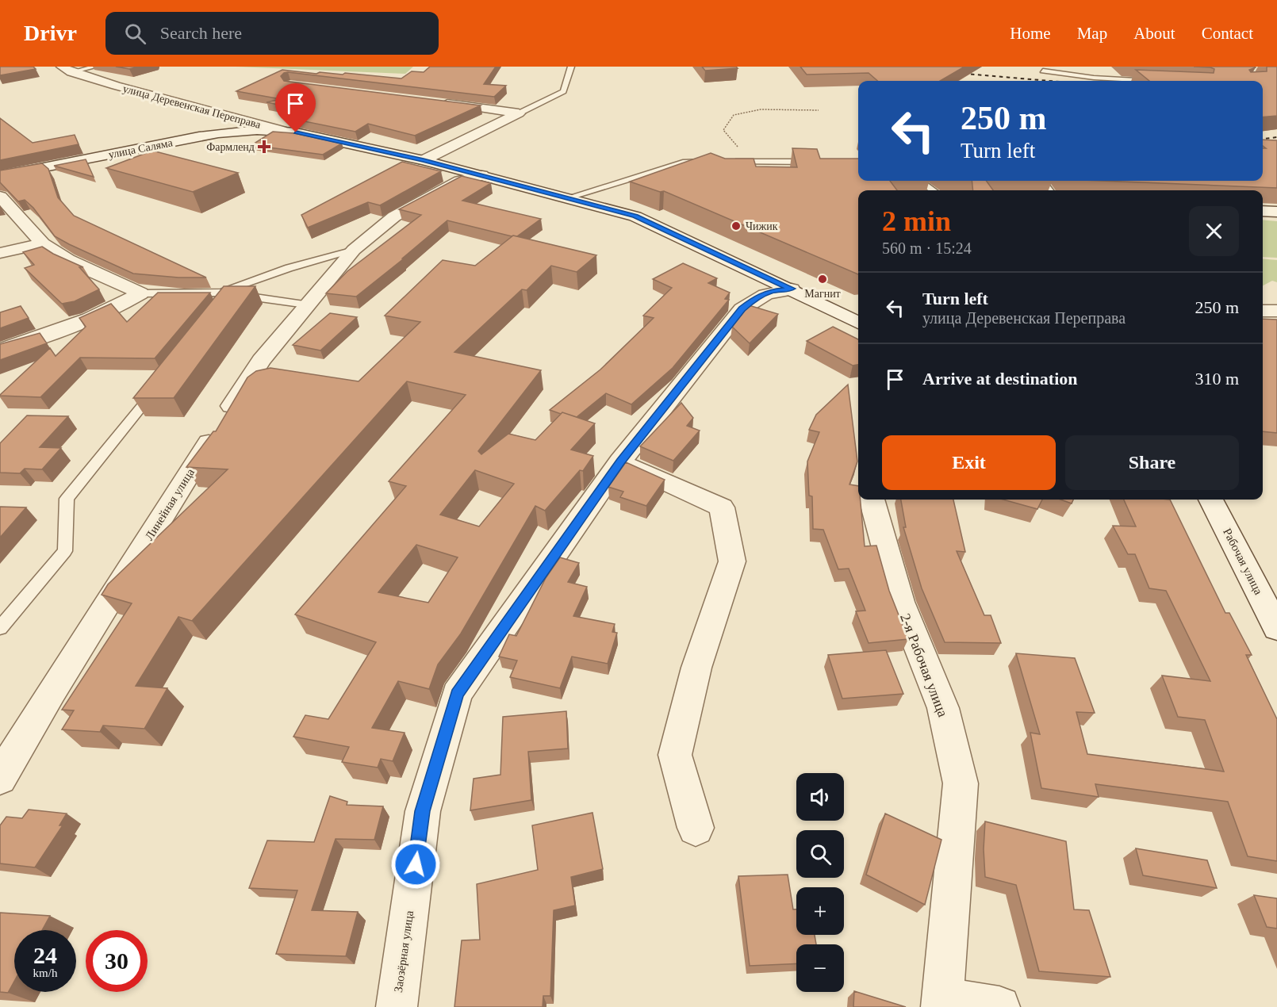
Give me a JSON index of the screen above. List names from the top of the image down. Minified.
{"streets":{"street":["улица Деревенская Переправа","улица Саляма","Линейная улица","Рабочая улица","2-я Рабочая улица","Заозёрная улица"]},"crossings":[["улица Деревенская Переправа","улица Саляма"],["улица Деревенская Переправа","Линейная улица"],["улица Деревенская Переправа","Заозёрная улица"]],"places":{"health":["Фармленд"],"other":["Чижик","Магнит"]},"page":{"header":"Drivr","search":"Search here","nav":["Home","Map","About","Contact"],"turn":["250 m","Turn left"],"heading":["2 min","560 m · 15:24"],"list":[{"name":"Turn left","note":"улица Деревенская Переправа","value":"250 m"},{"name":"Arrive at destination","value":"310 m"}],"buttons":["Exit","Share"],"map_buttons":["+","−"],"speed":"24 km/h","limit":"30"}}
